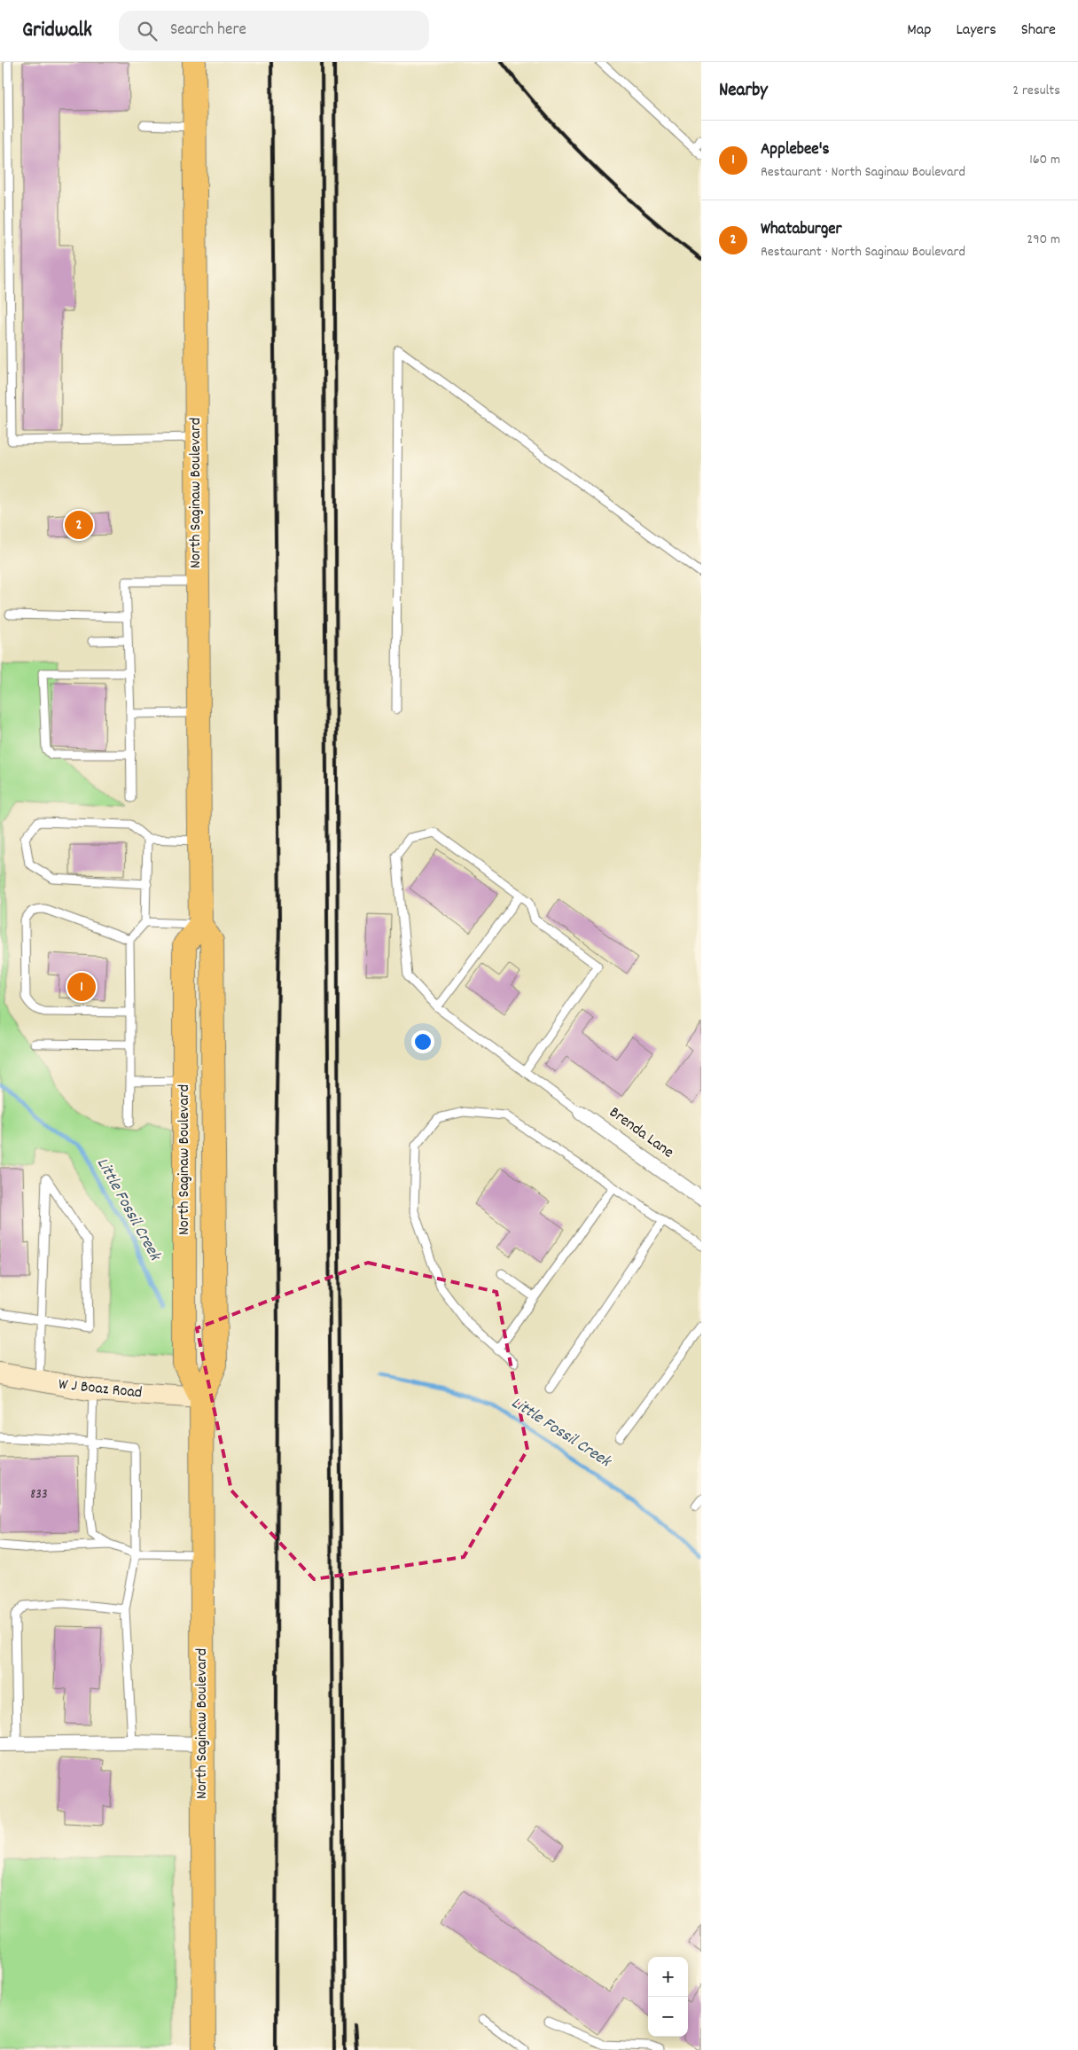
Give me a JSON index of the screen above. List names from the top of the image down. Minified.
{"streets":{"main road":["North Saginaw Boulevard","W J Boaz Road"],"street":["Brenda Lane"]},"crossings":[["North Saginaw Boulevard","W J Boaz Road"]],"water":["Little Fossil Creek"],"house_numbers":["833"],"page":{"header":"Gridwalk","search":"Search here","nav":["Map","Layers","Share"],"heading":["Nearby","2 results"],"list":[{"mark":"1","name":"Applebee's","note":"Restaurant · North Saginaw Boulevard","value":"160 m"},{"mark":"2","name":"Whataburger","note":"Restaurant · North Saginaw Boulevard","value":"290 m"}],"pins":["2","1"],"map_buttons":["+","−"]}}
